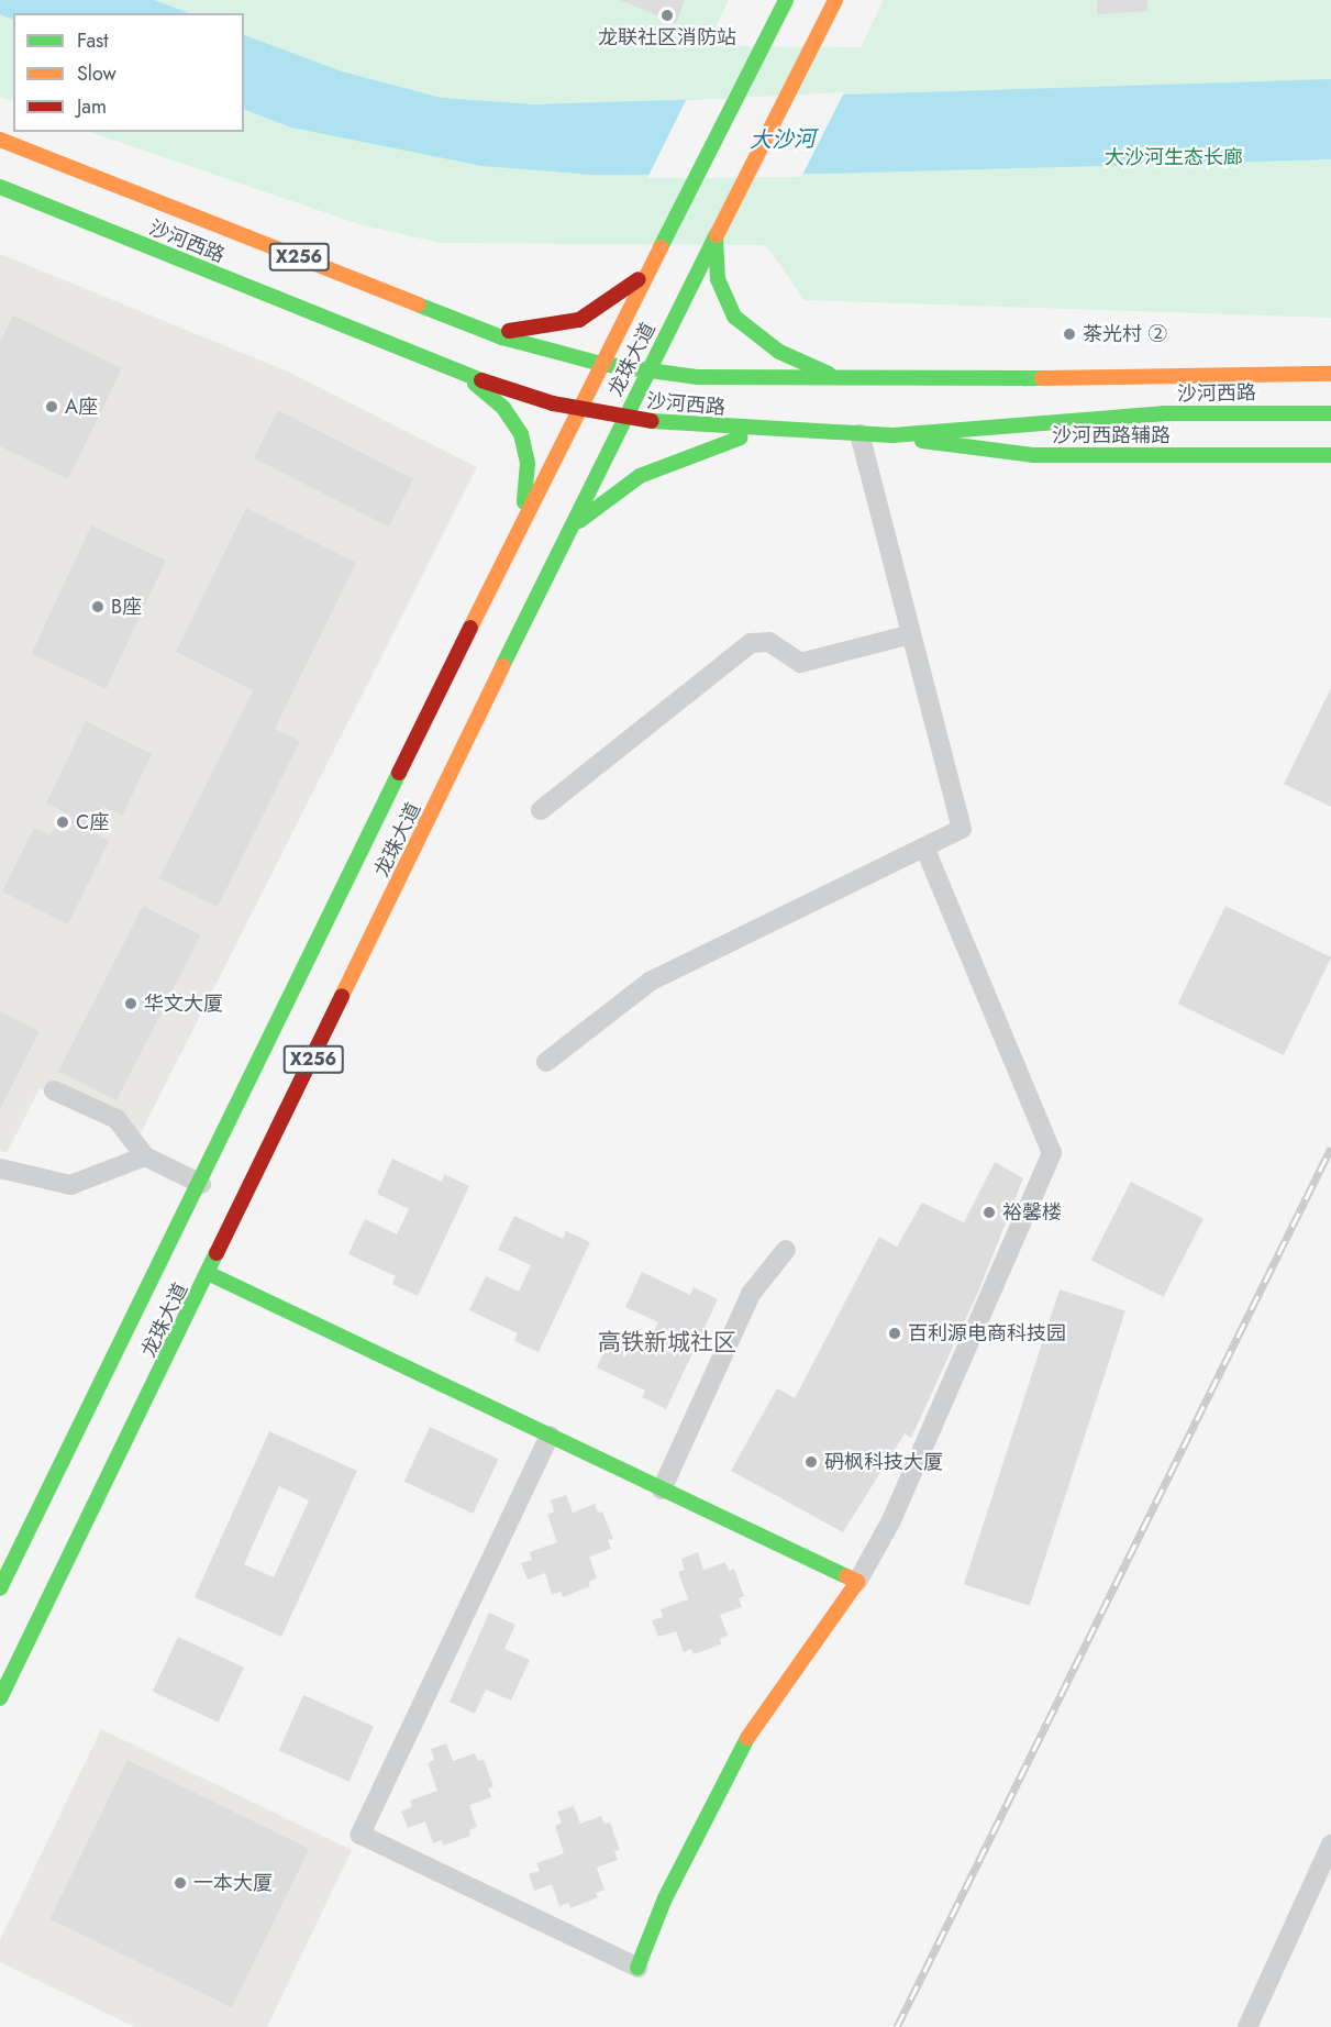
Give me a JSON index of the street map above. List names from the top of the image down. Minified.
{"streets":{"main road":["沙河西路","X256","龙珠大道","沙河西路辅路"]},"crossings":[["沙河西路","X256"],["沙河西路","龙珠大道"],["沙河西路","沙河西路辅路"],["X256","龙珠大道"]],"districts":["高铁新城社区"],"water":["大沙河"],"parks":["大沙河生态长廊"],"places":["龙联社区消防站","茶光村 ②","A座","B座","C座","华文大厦","裕馨楼","百利源电商科技园","砃枫科技大厦","一本大厦"],"legend":["Fast","Slow","Jam"]}
